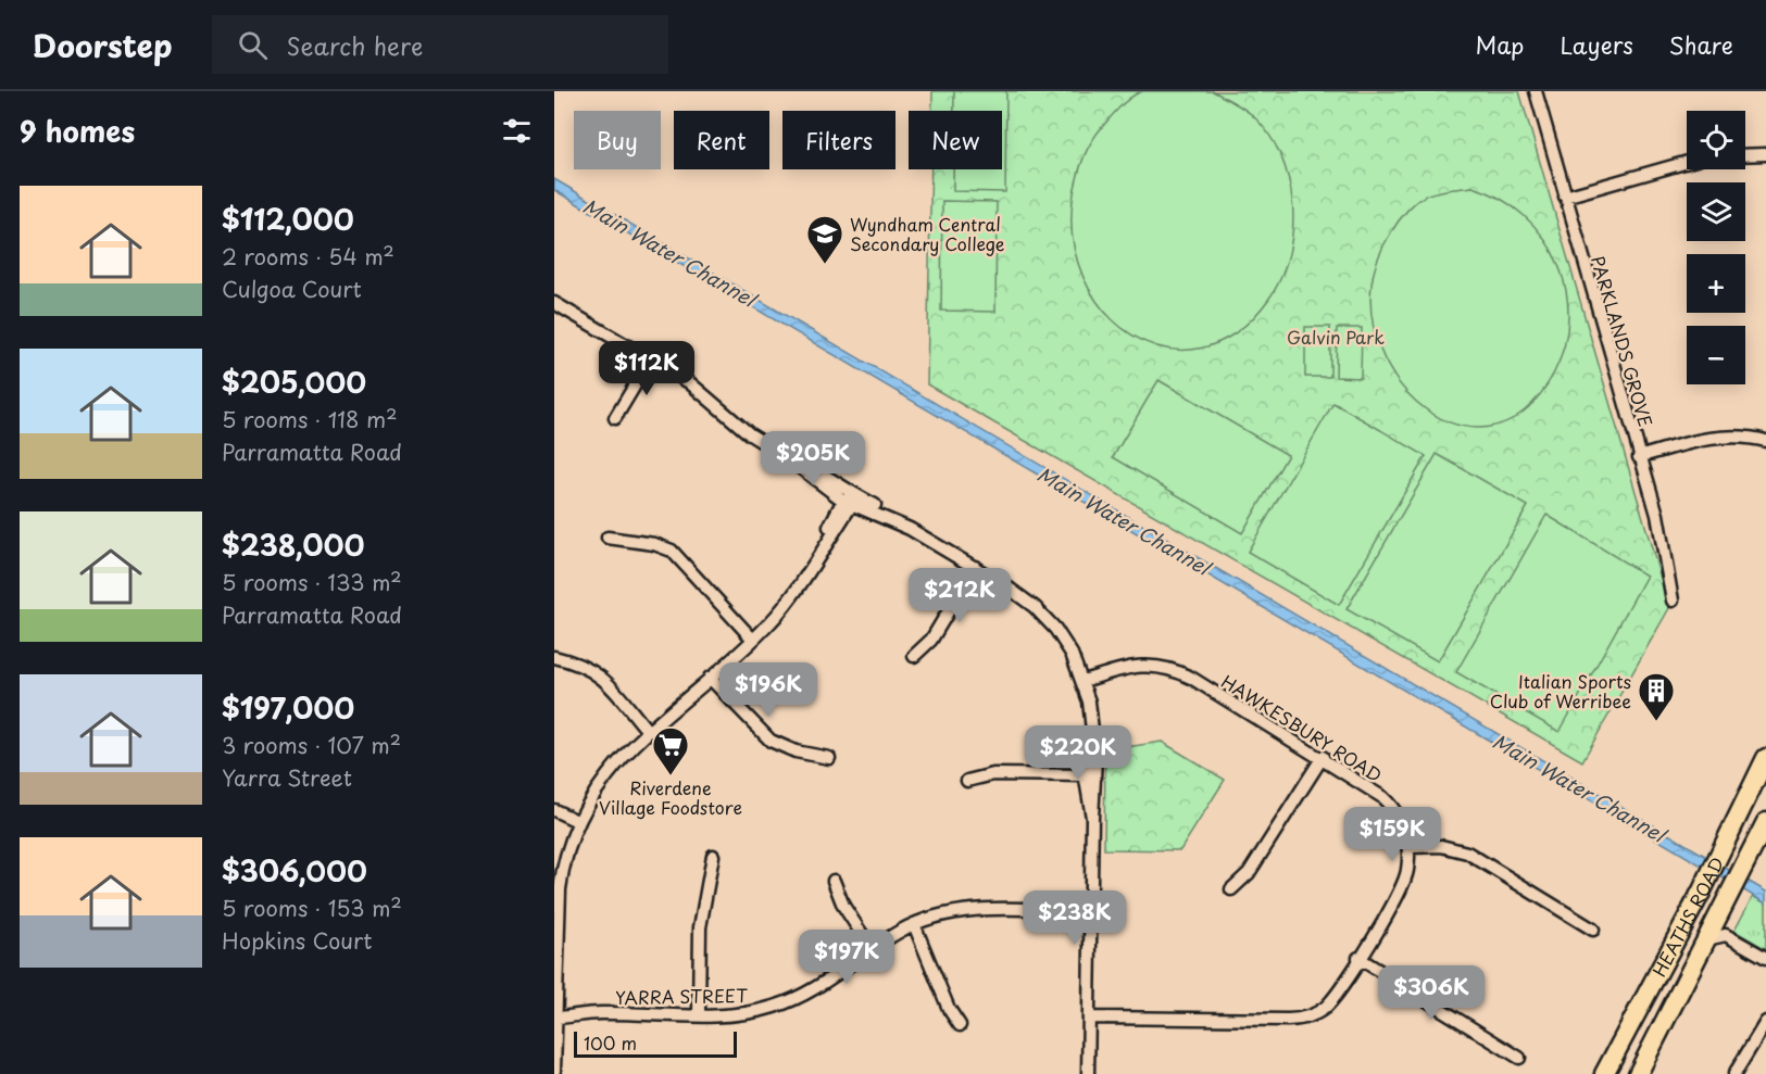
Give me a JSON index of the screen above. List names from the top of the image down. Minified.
{"streets":{"main road":["HEATHS ROAD"],"street":["PARKLANDS GROVE","HAWKESBURY ROAD","YARRA STREET"]},"water":["Main Water Channel"],"parks":["Galvin Park"],"places":{"school or university":["Wyndham Central Secondary College"],"building":["Italian Sports Club of Werribee"],"supermarket":["Riverdene Village Foodstore"]},"scale_bar":"100 m","page":{"header":"Doorstep","search":"Search here","nav":["Map","Layers","Share"],"heading":"9 homes","map_buttons":["+","−"],"chip":["Buy","Rent","Filters","New"],"list":[{"name":"$112,000","note":"2 rooms · 54 m² · Culgoa Court"},{"name":"$205,000","note":"5 rooms · 118 m² · Parramatta Road"},{"name":"$238,000","note":"5 rooms · 133 m² · Parramatta Road"},{"name":"$197,000","note":"3 rooms · 107 m² · Yarra Street"},{"name":"$306,000","note":"5 rooms · 153 m² · Hopkins Court"}],"price":["$112K","$205K","$212K","$196K","$220K","$159K","$238K","$197K","$306K"],"scale":"100 m"}}
